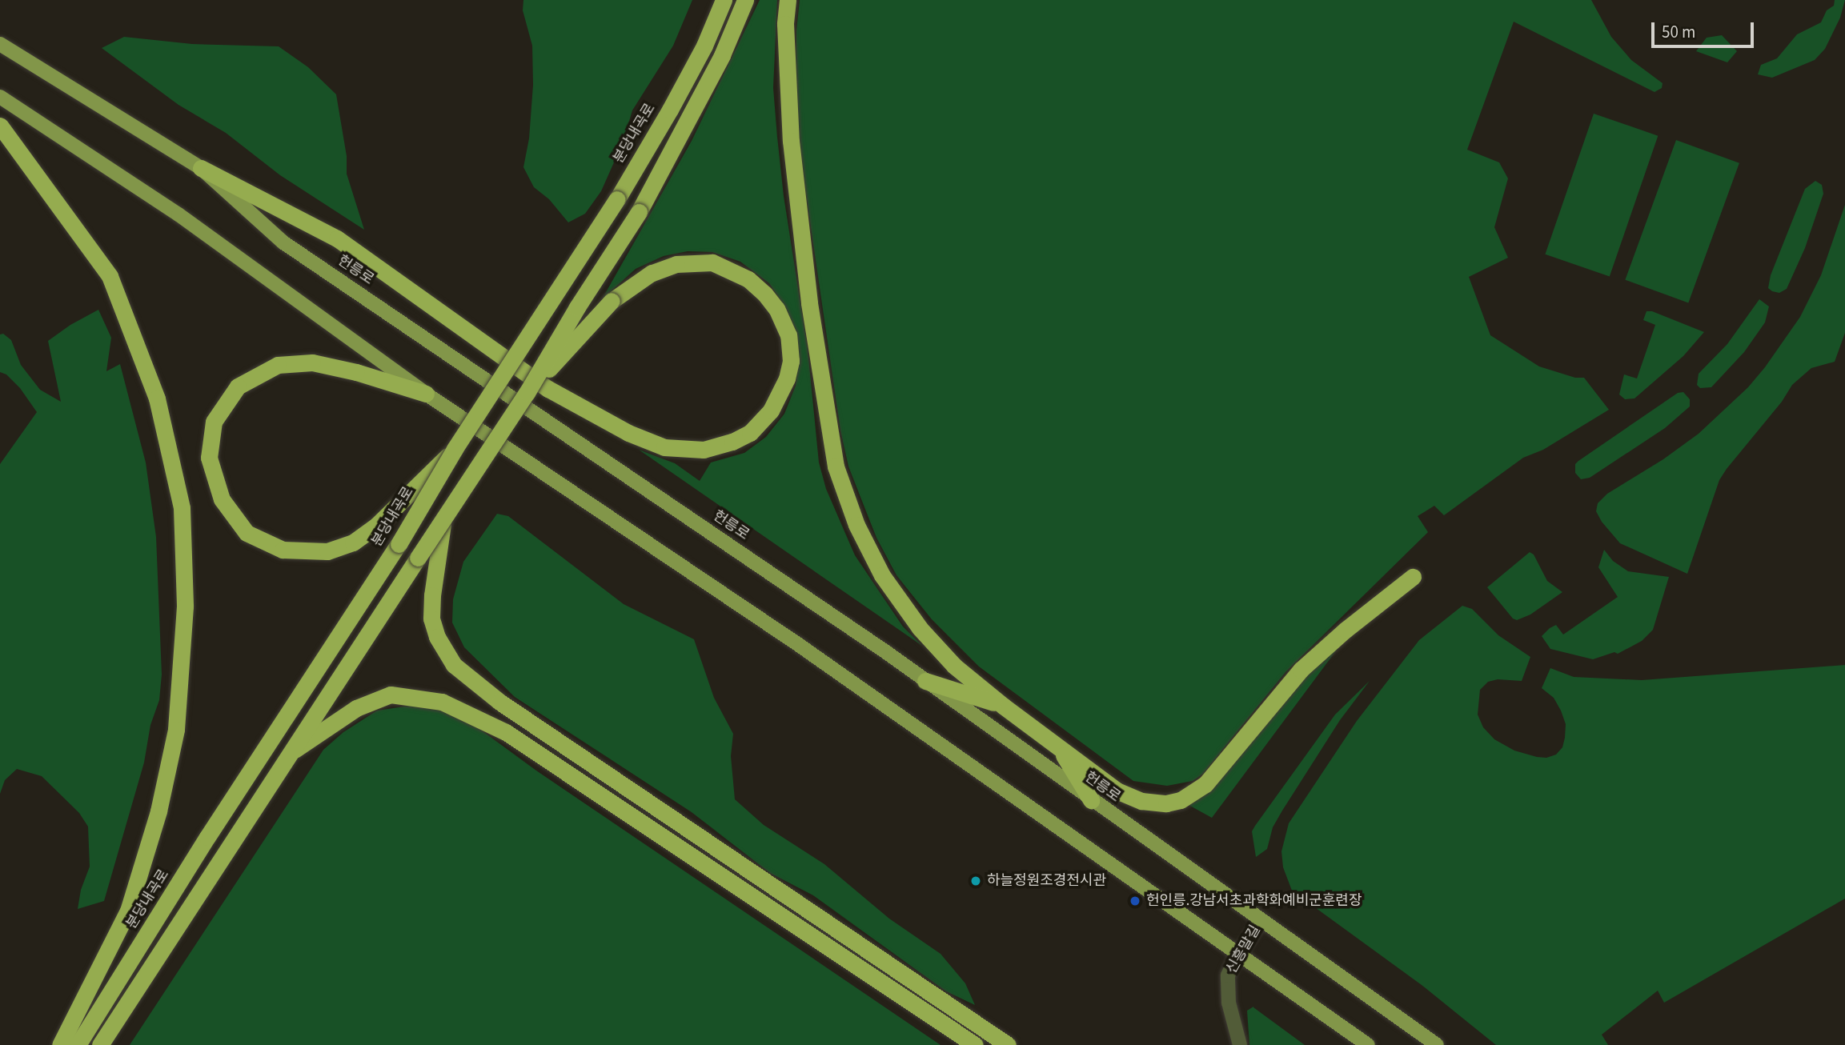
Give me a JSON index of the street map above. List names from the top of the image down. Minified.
{"streets":{"highway":["분당내곡로"],"main road":["헌릉로"],"street":["신흥말길"]},"crossings":[["헌릉로","신흥말길"]],"places":["하늘정원조경전시관","헌인릉.강남서초과학화예비군훈련장"],"scale_bar":"50 m"}
